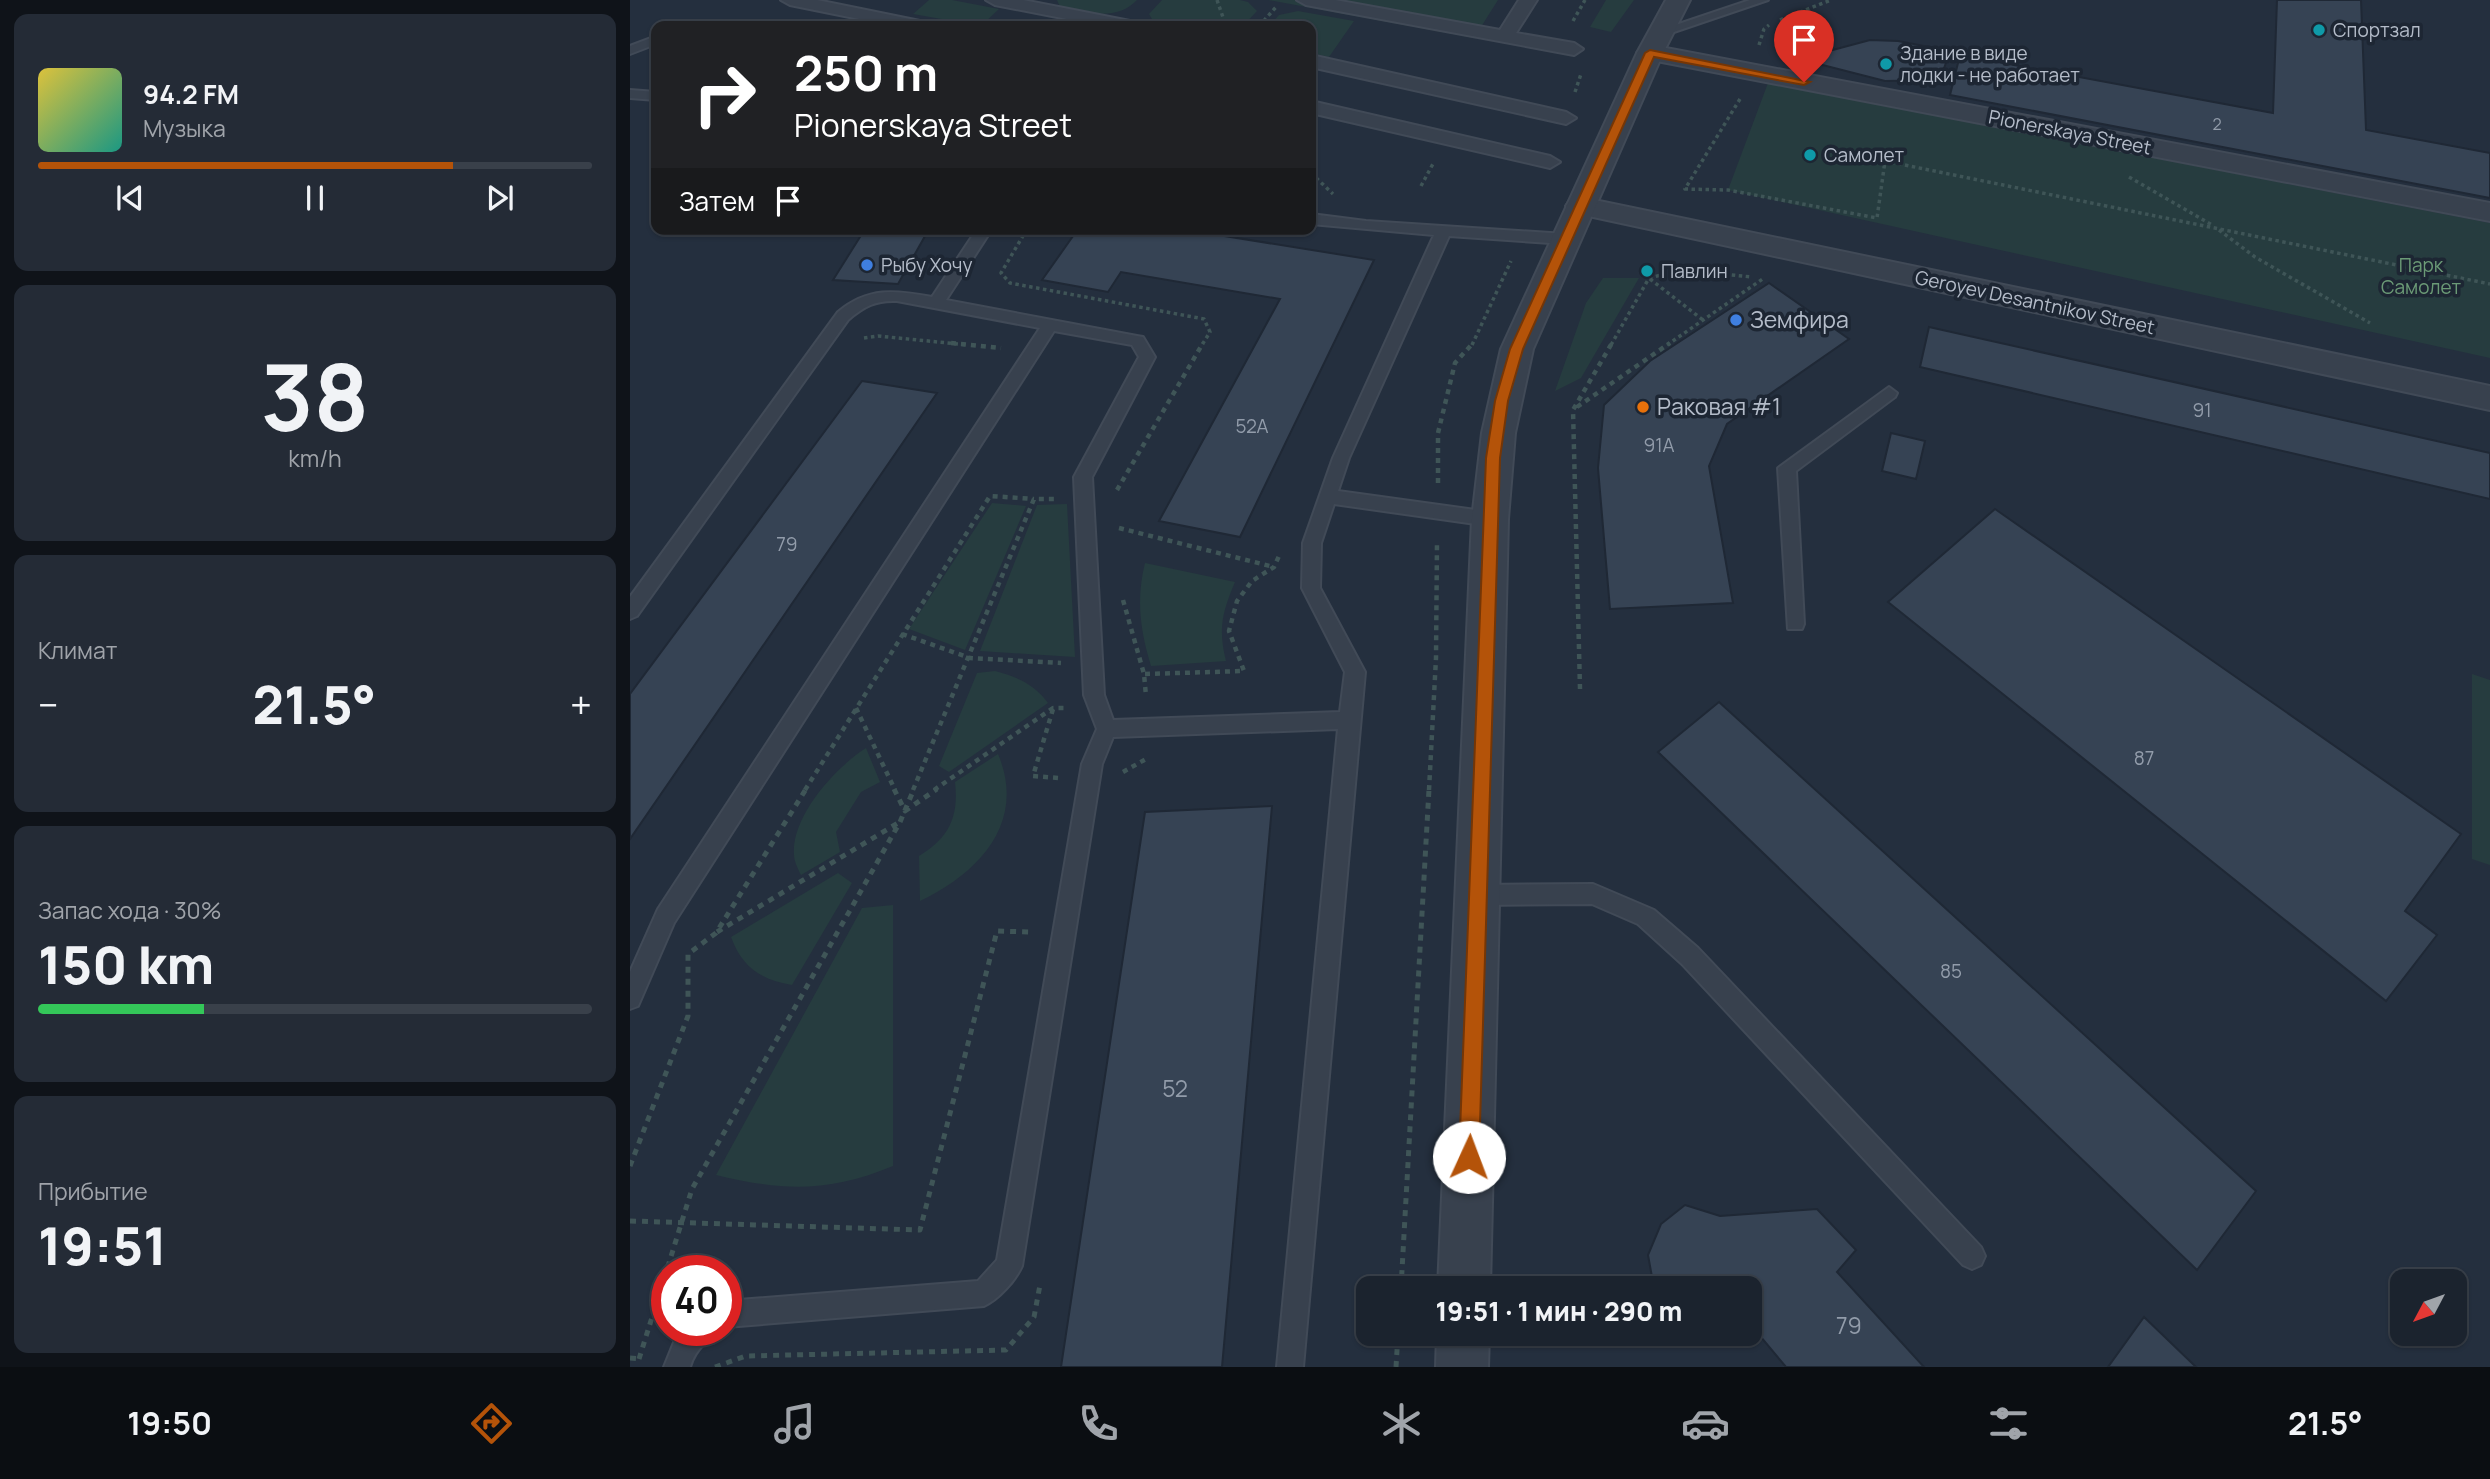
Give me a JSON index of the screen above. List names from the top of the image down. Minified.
{"streets":{"street":["Pionerskaya Street","Geroyev Desantnikov Street"]},"parks":["Парк Самолет"],"places":["Спортзал","Здание в виде лодки - не работает","Самолет","Рыбу Хочу","Павлин","Земфира","Раковая #1"],"house_numbers":["2","91","52А","91А","79","87","85","52","79"],"north":"bottom left","page":{"turn":["250 m","Pionerskaya Street"],"song":["94.2 FM","Музыка"],"then":"Затем","tile":[["38","km/h"],"Климат",["Запас хода · 30%","150 km"],["Прибытие","19:51"]],"heat":["−","21.5°","+"],"limit":"40","trip":"19:51 · 1 мин · 290 m","tabs":["19:50","21.5°"]}}
